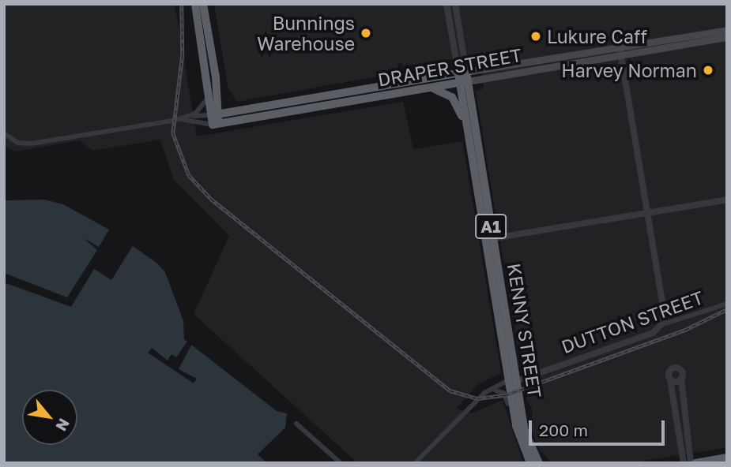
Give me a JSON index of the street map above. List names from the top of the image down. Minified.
{"streets":{"highway":["DRAPER STREET","A1","KENNY STREET"],"street":["DUTTON STREET"]},"crossings":[["DRAPER STREET","KENNY STREET"],["DUTTON STREET","KENNY STREET"]],"places":["Bunnings Warehouse","Lukure Caff","Harvey Norman"],"scale_bar":"200 m","north":"bottom right"}
